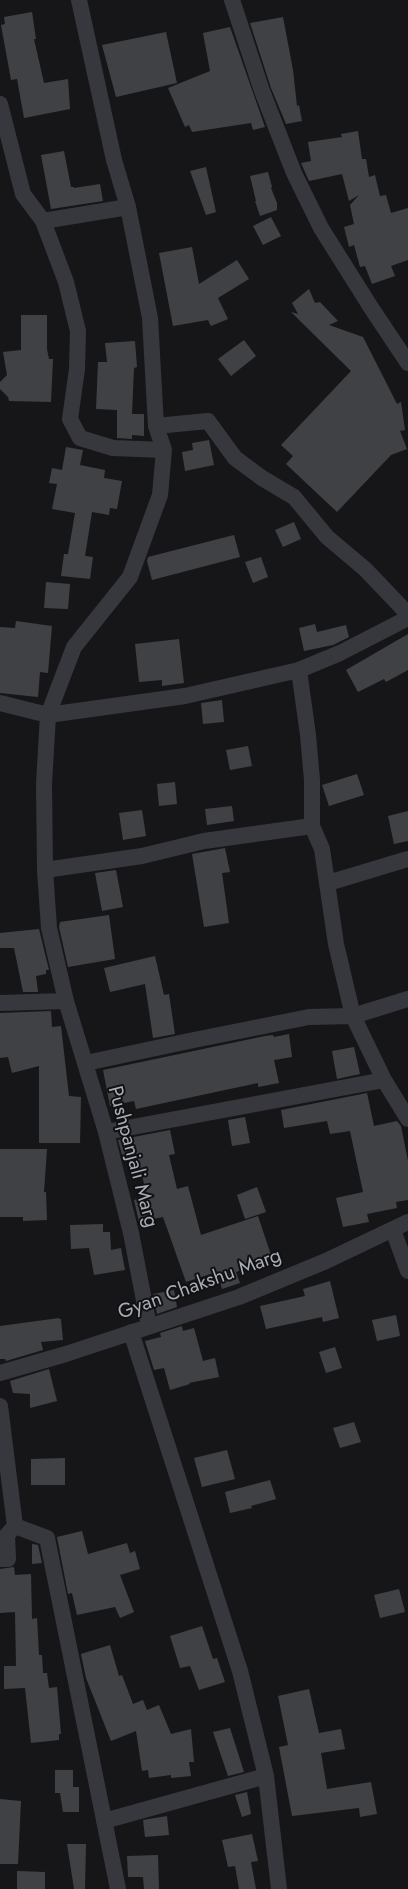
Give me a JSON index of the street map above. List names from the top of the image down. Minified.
{"streets":{"street":["Pushpanjali Marg","Gyan Chakshu Marg"]},"crossings":[["Pushpanjali Marg","Gyan Chakshu Marg"]]}
